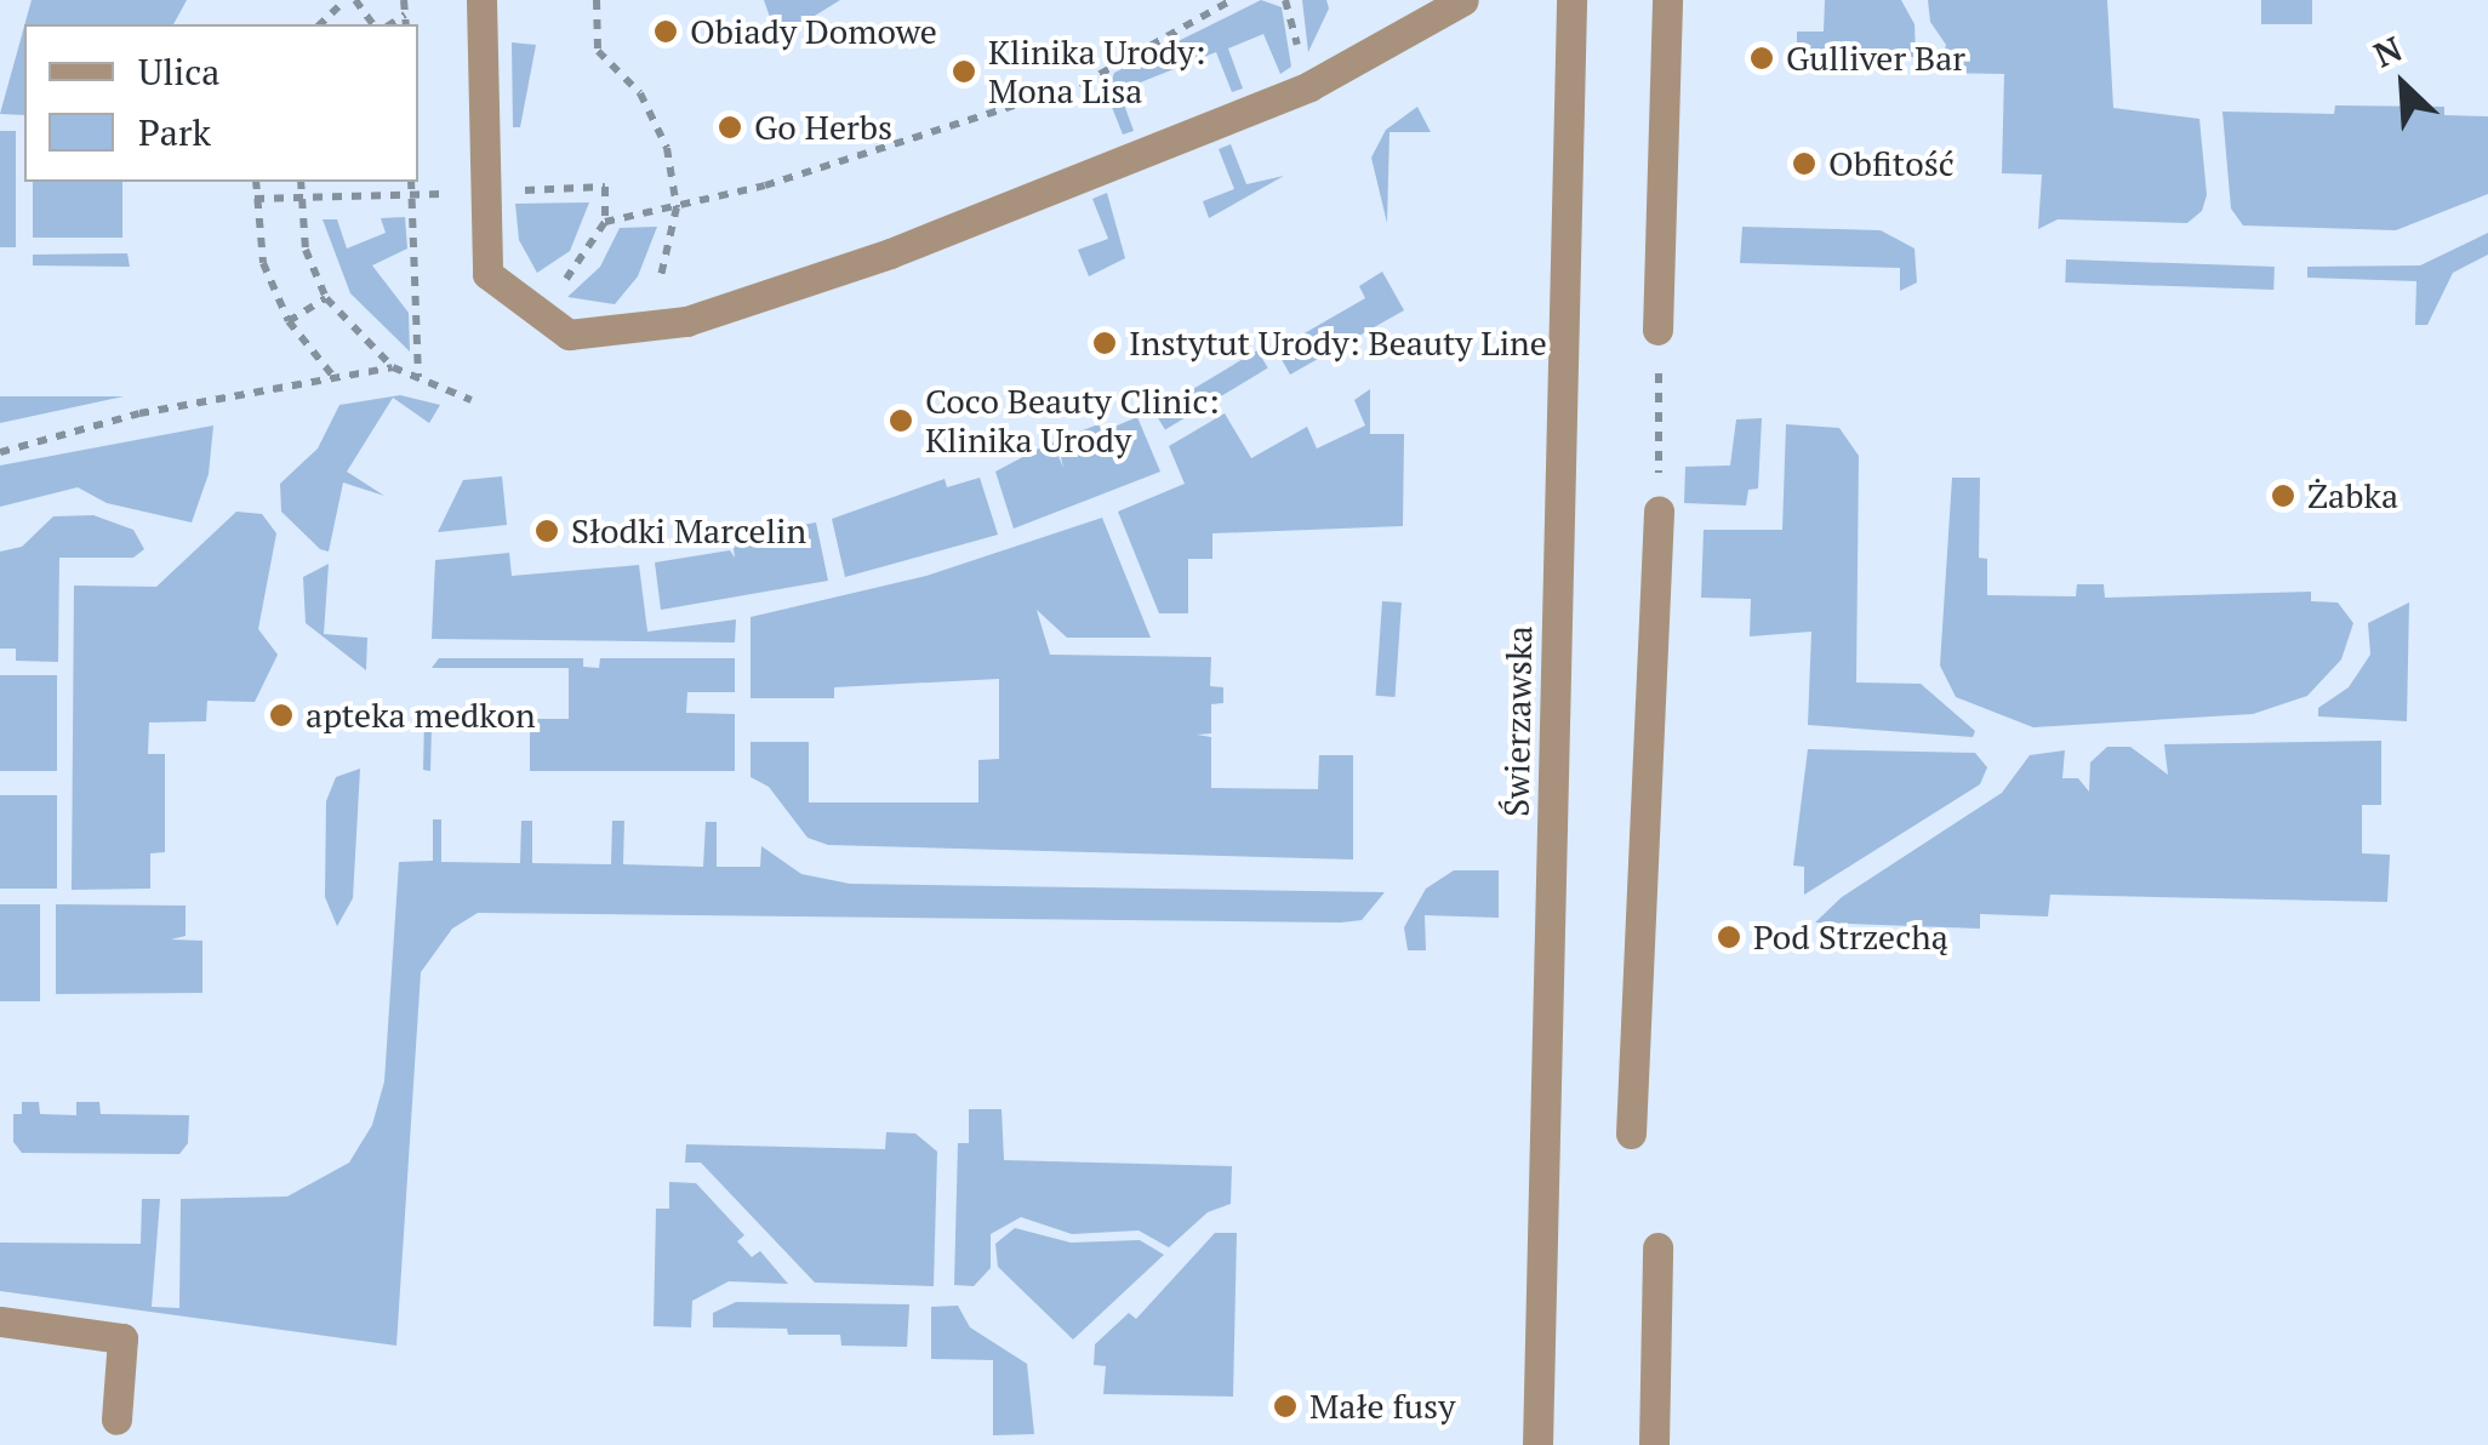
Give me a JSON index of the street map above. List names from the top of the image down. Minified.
{"streets":{"street":["Świerzawska"]},"places":["Obiady Domowe","Gulliver Bar","Klinika Urody: Mona Lisa","Go Herbs","Obfitość","Instytut Urody: Beauty Line","Coco Beauty Clinic: Klinika Urody","Żabka","Słodki Marcelin","apteka medkon","Pod Strzechą","Małe fusy"],"legend":["Ulica","Park"],"north":"top left"}
